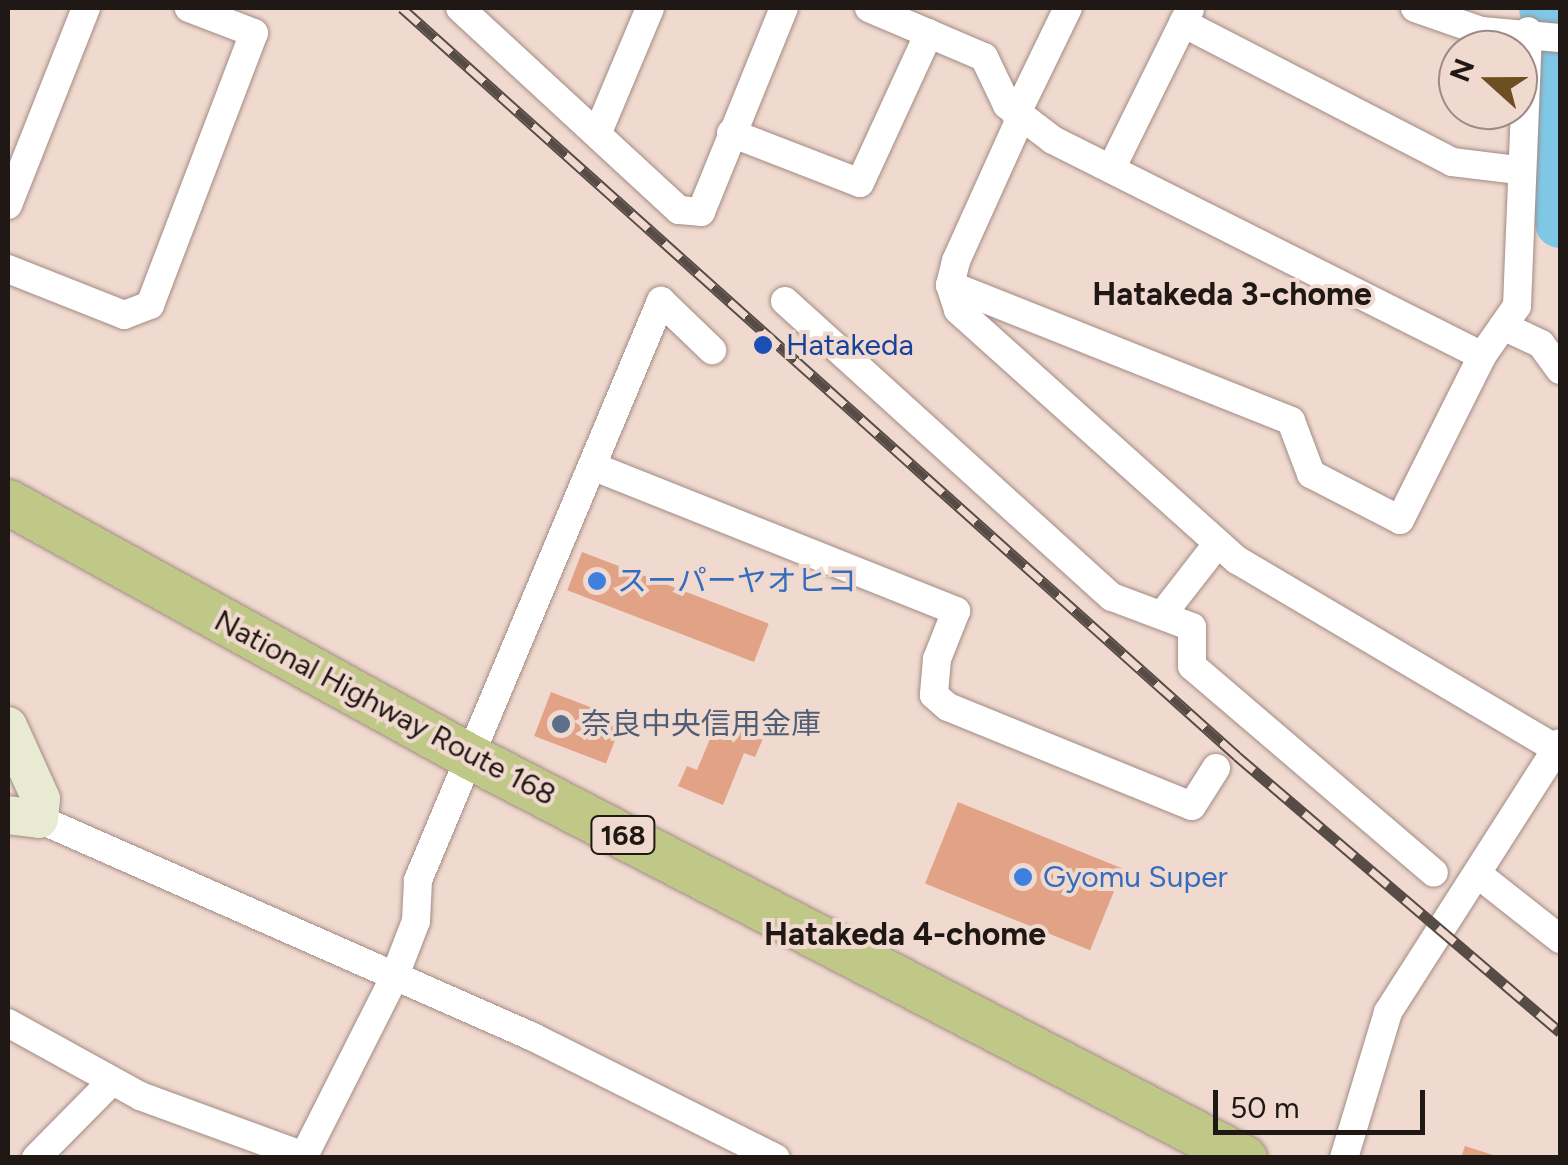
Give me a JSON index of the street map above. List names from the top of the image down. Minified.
{"streets":{"highway":["National Highway Route 168","168"]},"districts":["Hatakeda 3-chome","Hatakeda 4-chome"],"places":["Hatakeda","スーパーヤオヒコ","奈良中央信用金庫","Gyomu Super"],"scale_bar":"50 m","north":"left"}
